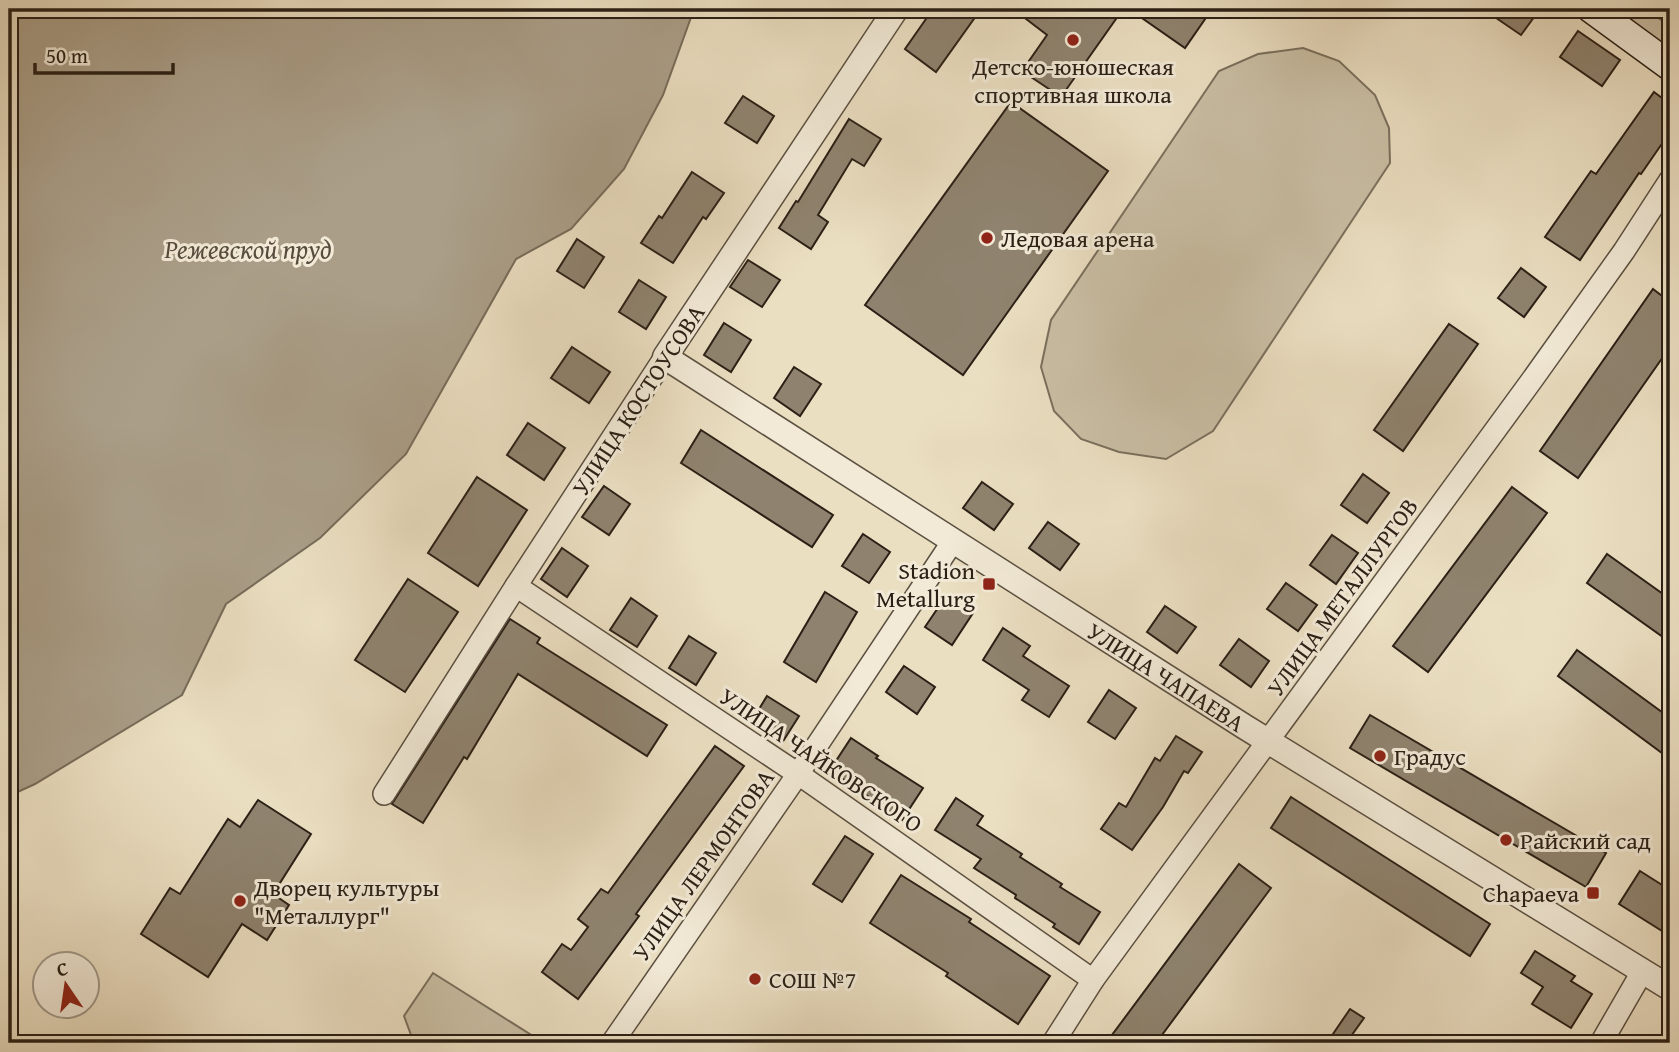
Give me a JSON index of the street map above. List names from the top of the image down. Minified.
{"streets":{"street":["УЛИЦА КОСТОУСОВА","УЛИЦА МЕТАЛЛУРГОВ","УЛИЦА ЧАПАЕВА","УЛИЦА ЧАЙКОВСКОГО","УЛИЦА ЛЕРМОНТОВА"]},"crossings":[["УЛИЦА КОСТОУСОВА","УЛИЦА ЧАПАЕВА"],["УЛИЦА КОСТОУСОВА","УЛИЦА ЧАЙКОВСКОГО"],["УЛИЦА МЕТАЛЛУРГОВ","УЛИЦА ЧАПАЕВА"],["УЛИЦА МЕТАЛЛУРГОВ","УЛИЦА ЧАЙКОВСКОГО"],["УЛИЦА ЧАПАЕВА","УЛИЦА ЛЕРМОНТОВА"],["УЛИЦА ЧАЙКОВСКОГО","УЛИЦА ЛЕРМОНТОВА"]],"water":["Режевской пруд"],"places":{"other":["Детско-юношеская спортивная школа","Ледовая арена","Градус","Райский сад","Дворец культуры \"Металлург\"","СОШ №7"],"transit":["Stadion Metallurg","Chapaeva"]},"scale_bar":"50 m","north":"top"}
